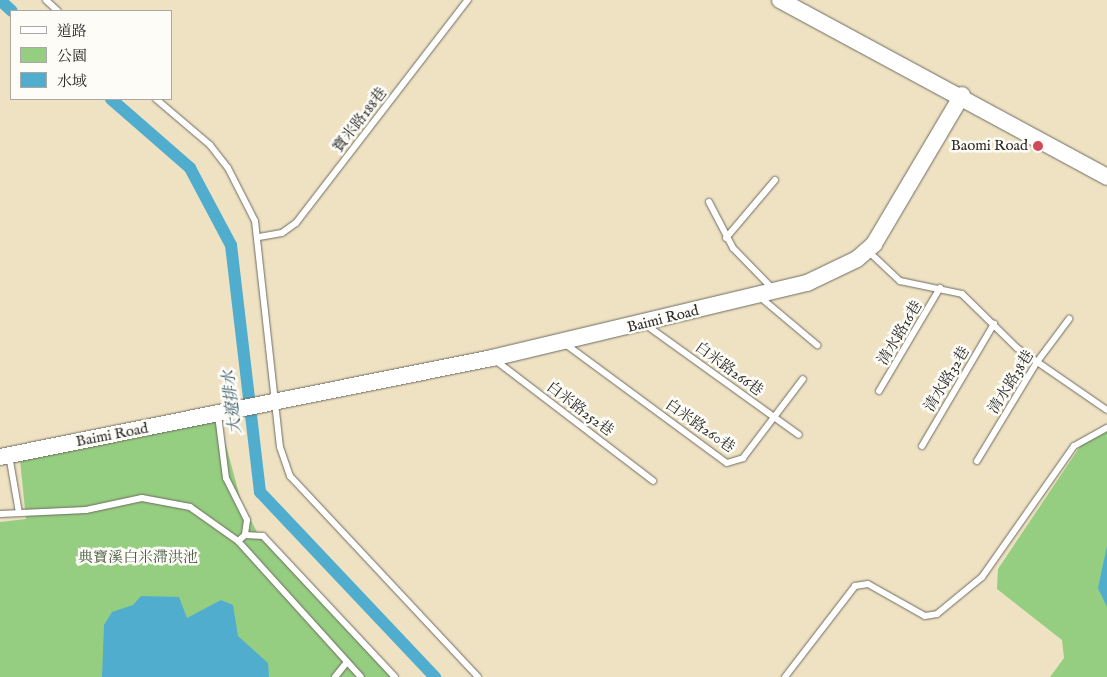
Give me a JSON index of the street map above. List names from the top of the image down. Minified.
{"streets":{"street":["Baimi Road"],"lane":["寶米路188巷","清水路16巷","白米路266巷","清水路32巷","清水路38巷","白米路252巷","白米路260巷"]},"crossings":[["Baimi Road","白米路266巷"],["Baimi Road","白米路252巷"],["Baimi Road","白米路260巷"],["白米路266巷","白米路260巷"]],"water":["大遼排水"],"parks":["典寶溪白米滯洪池"],"places":["Baomi Road"],"legend":["道路","公園","水域"]}
